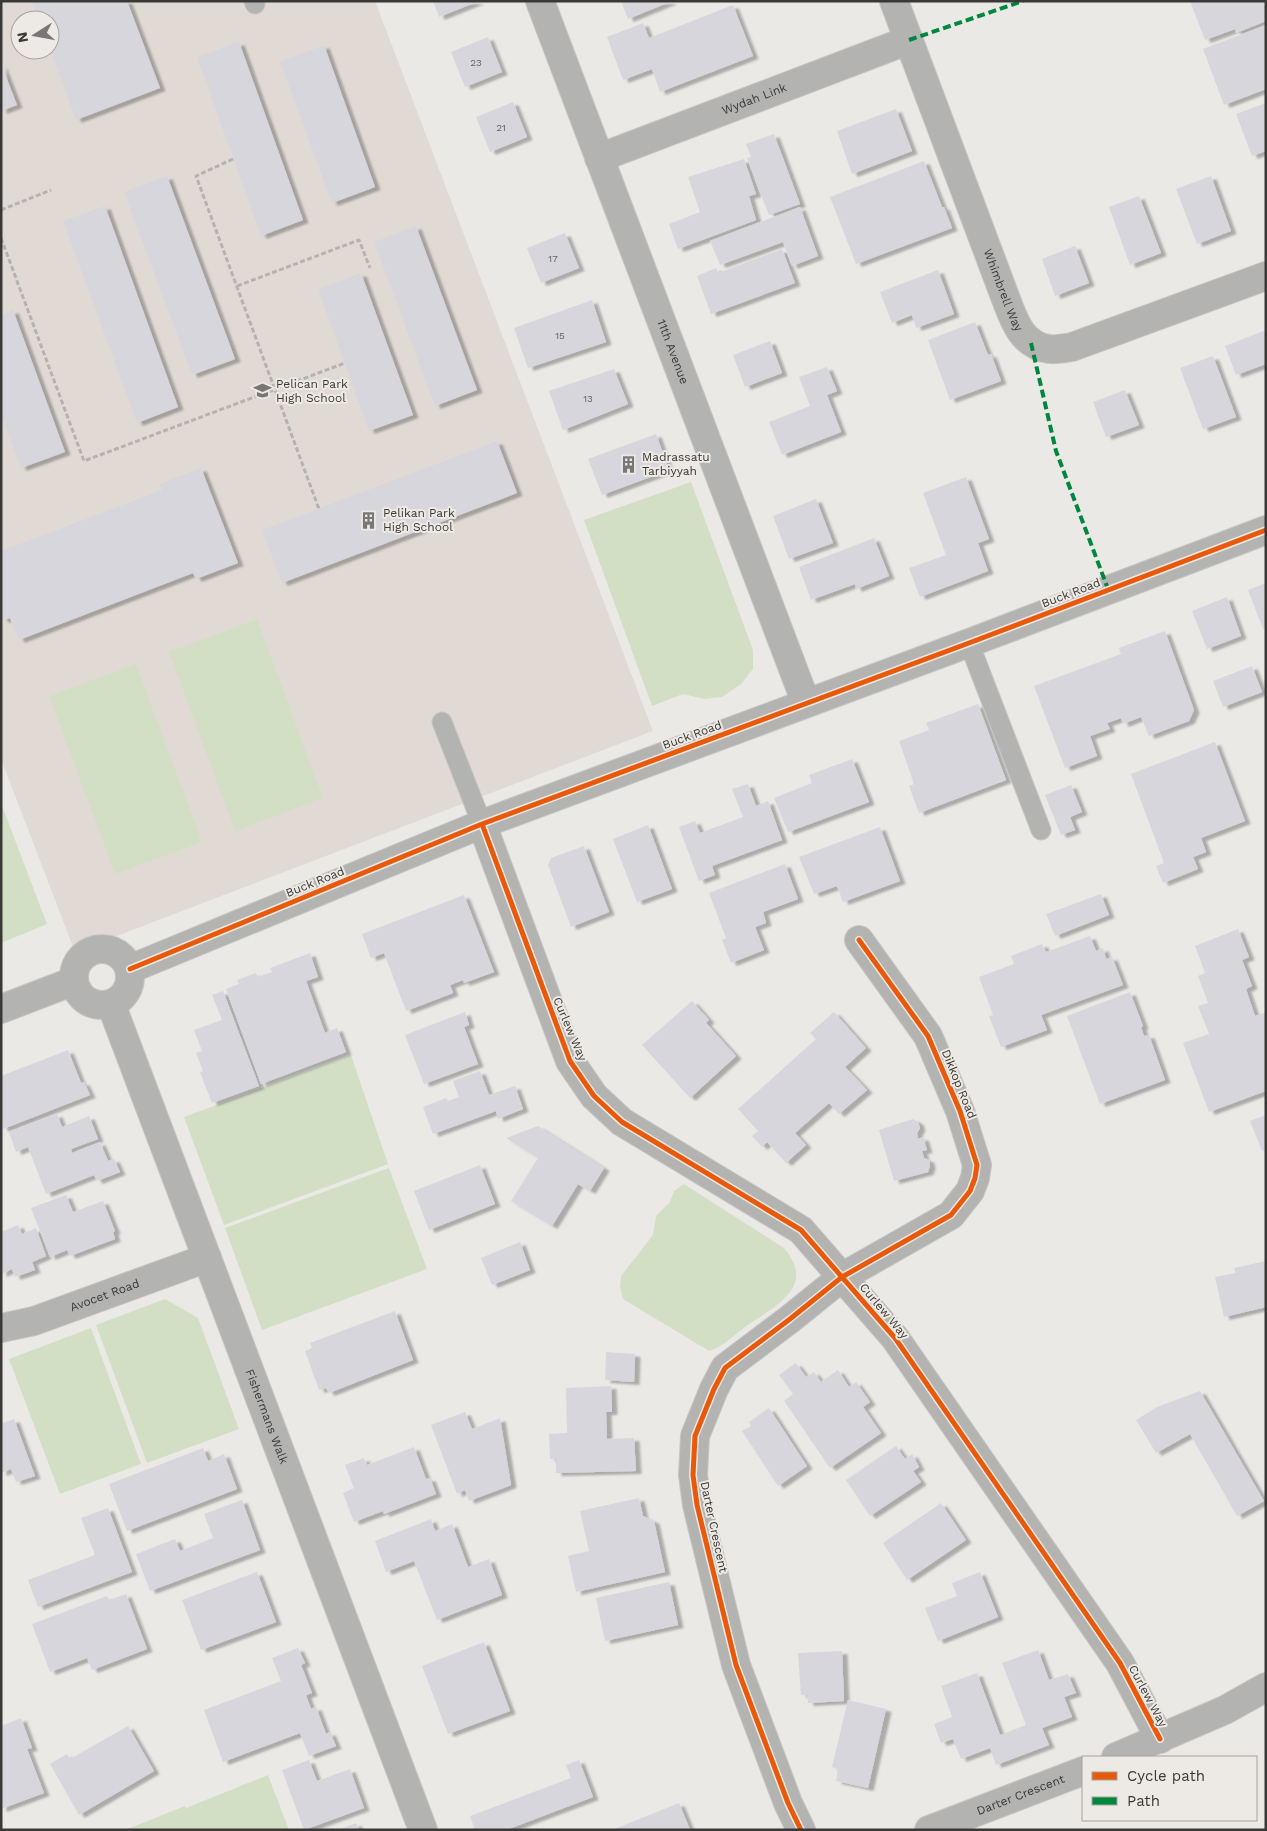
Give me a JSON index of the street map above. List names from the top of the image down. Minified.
{"streets":{"street":["Wydah Link","Whimbrell Way","11th Avenue","Buck Road","Curlew Way","Dikkop Road","Avocet Road","Fishermans Walk","Darter Crescent"]},"crossings":[["Wydah Link","Whimbrell Way"],["Wydah Link","11th Avenue"],["11th Avenue","Buck Road"],["Buck Road","Curlew Way"],["Buck Road","Fishermans Walk"],["Curlew Way","Dikkop Road"],["Curlew Way","Darter Crescent"],["Dikkop Road","Darter Crescent"],["Avocet Road","Fishermans Walk"]],"places":{"school or university":["Pelican Park High School"],"building":["Madrassatu Tarbiyyah","Pelikan Park High School"]},"house_numbers":["23","21","17","15","13"],"legend":["Cycle path","Path"],"north":"left"}
